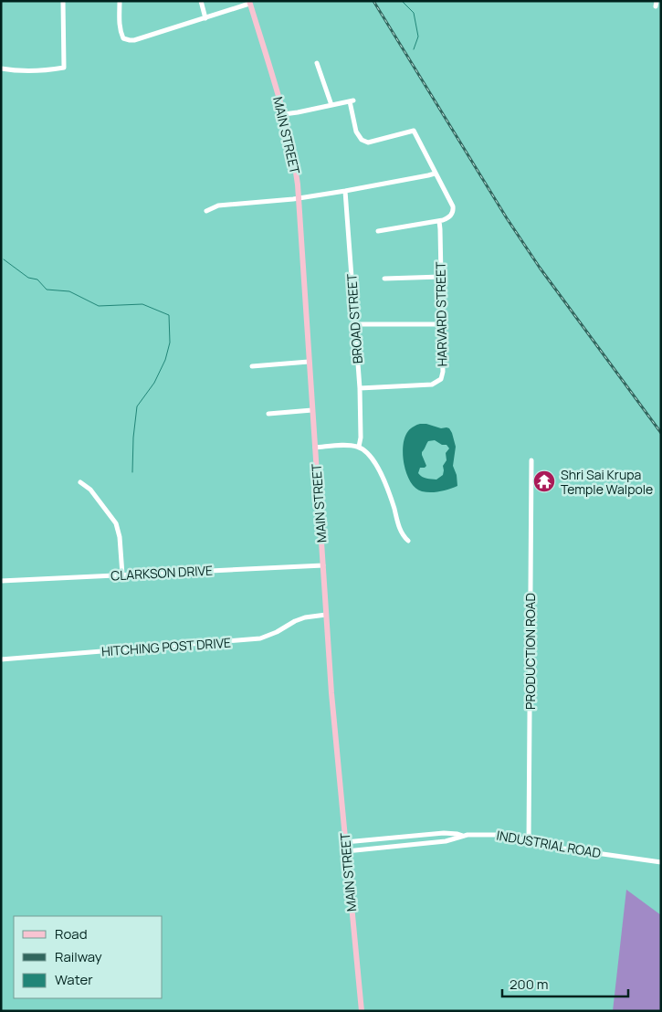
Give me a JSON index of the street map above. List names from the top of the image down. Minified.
{"streets":{"main road":["MAIN STREET"],"street":["HARVARD STREET","BROAD STREET","CLARKSON DRIVE","HITCHING POST DRIVE","PRODUCTION ROAD","INDUSTRIAL ROAD"]},"crossings":[["MAIN STREET","CLARKSON DRIVE"],["MAIN STREET","HITCHING POST DRIVE"],["MAIN STREET","INDUSTRIAL ROAD"],["HARVARD STREET","BROAD STREET"],["PRODUCTION ROAD","INDUSTRIAL ROAD"]],"places":{"temple":["Shri Sai Krupa Temple Walpole"]},"legend":["Road","Railway","Water"],"scale_bar":"200 m"}
